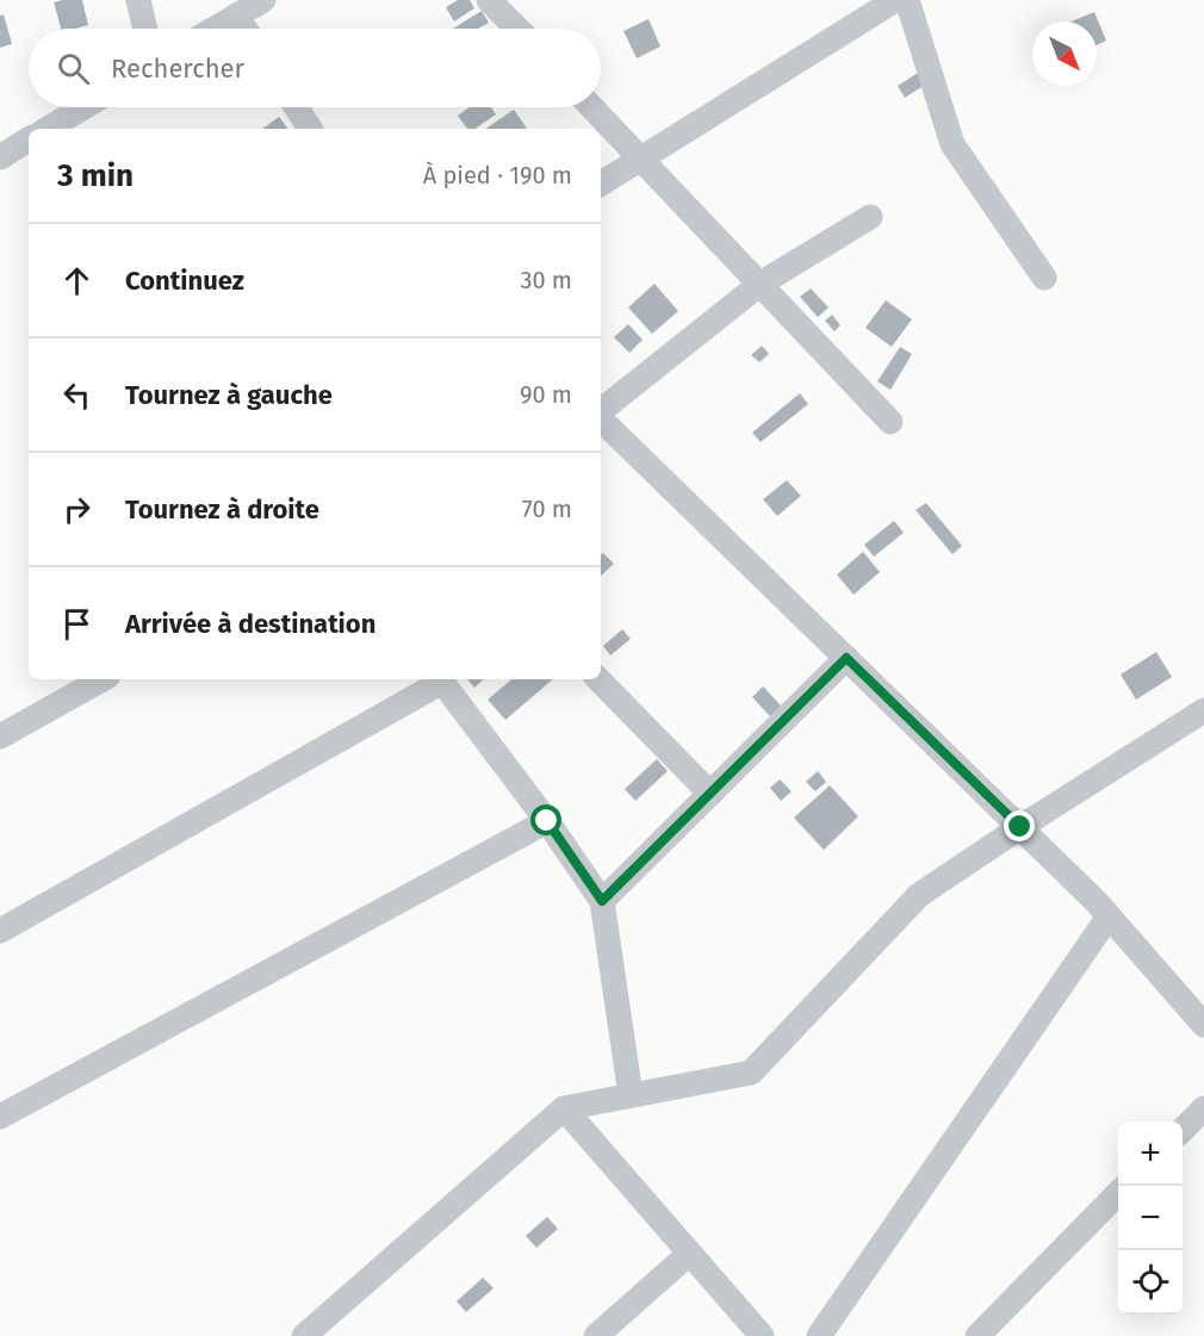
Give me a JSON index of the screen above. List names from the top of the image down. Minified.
{"north":"bottom right","page":{"search":"Rechercher","heading":["3 min","À pied · 190 m"],"list":[["Continuez","30 m"],["Tournez à gauche","90 m"],["Tournez à droite","70 m"],"Arrivée à destination"],"map_buttons":["+","−"]}}
